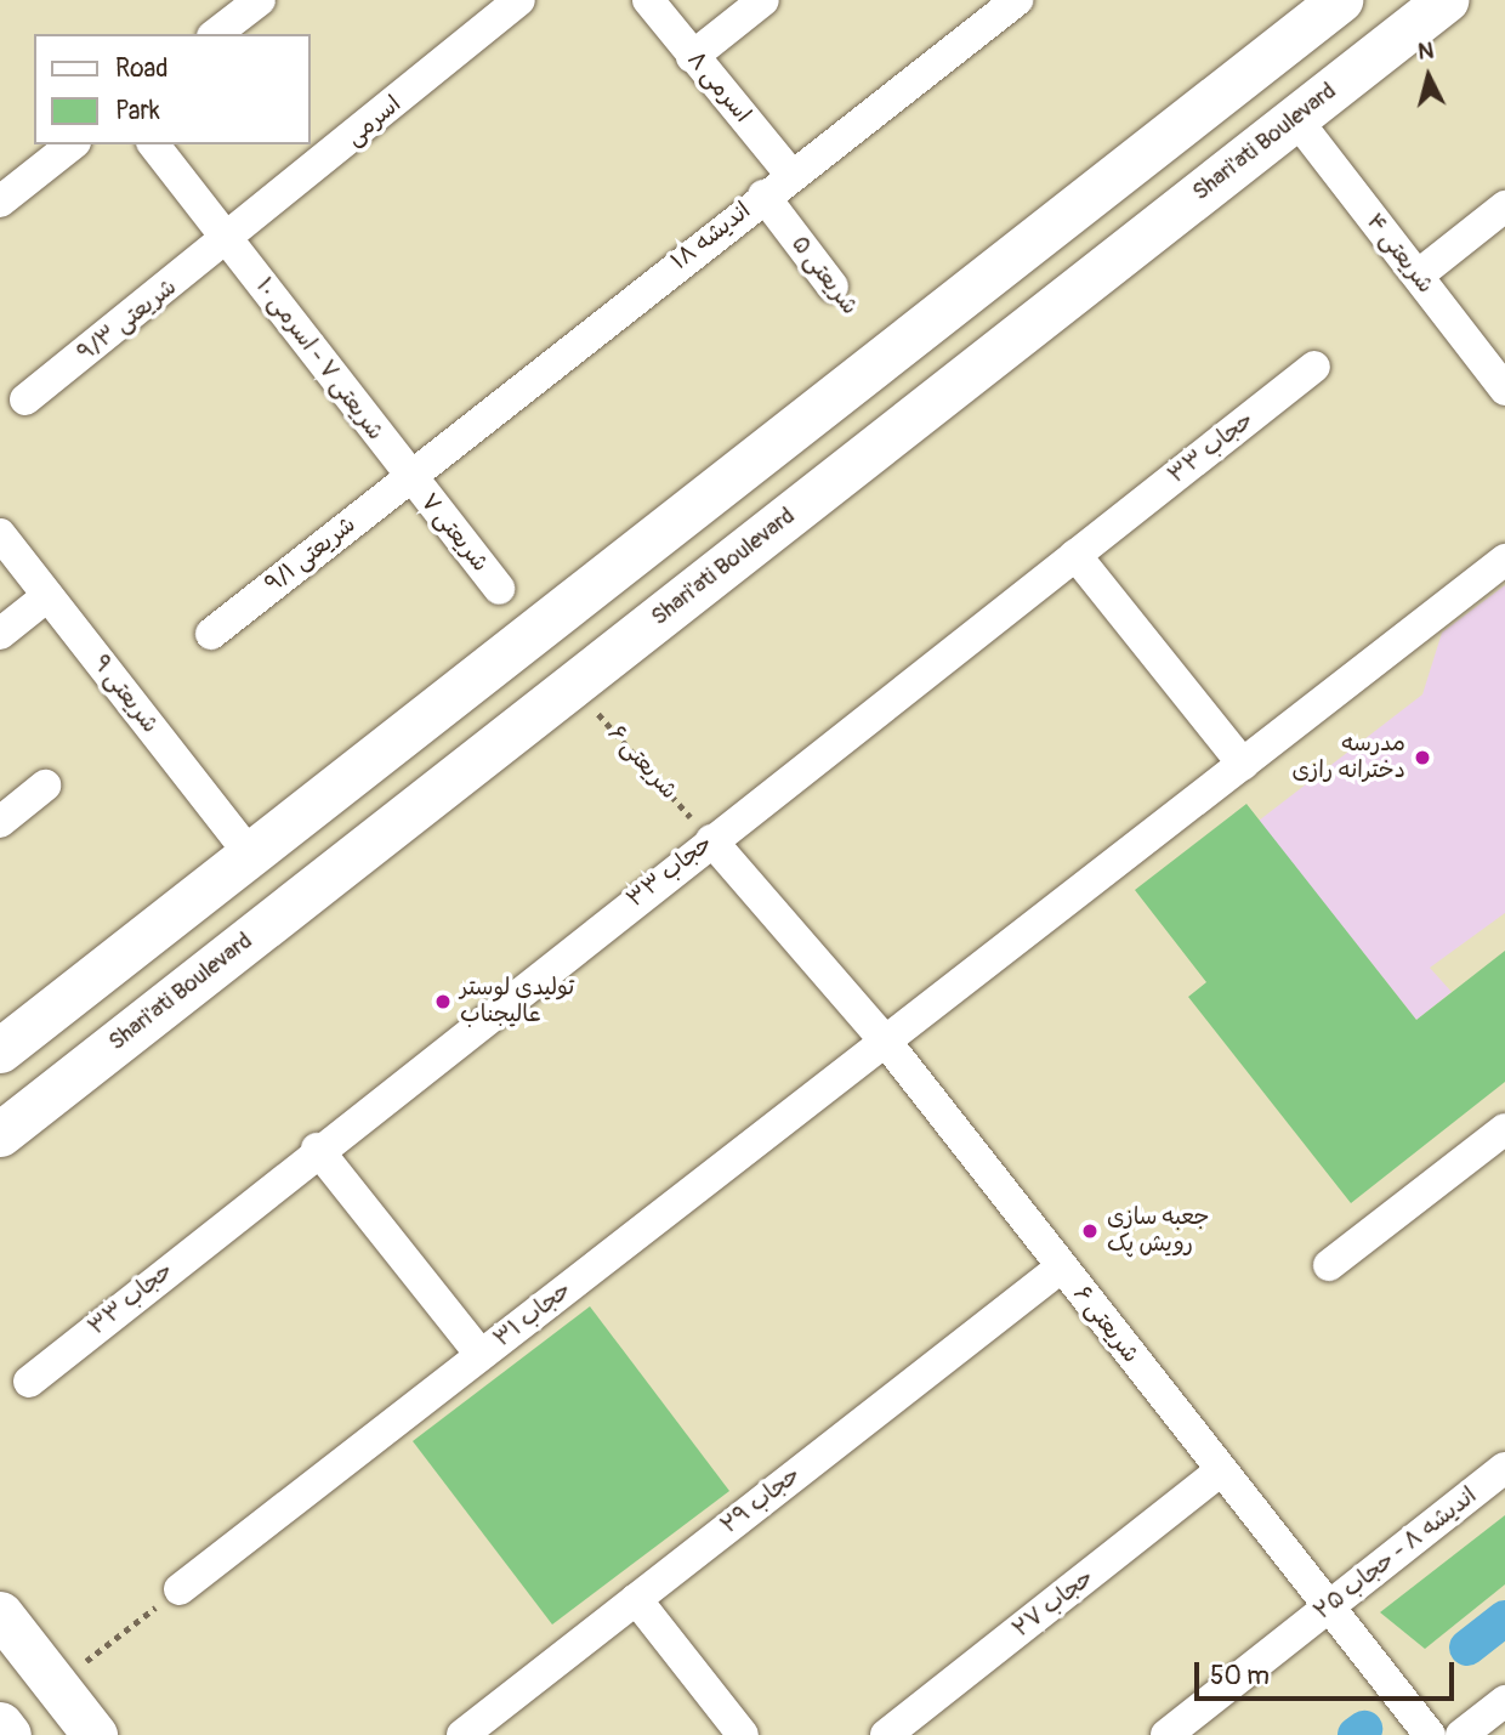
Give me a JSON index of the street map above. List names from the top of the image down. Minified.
{"streets":{"main road":["Shari'ati Boulevard"],"street":["اسرمی ۸","اسرمی","اندیشه ۱۸","شریعتی ۴","شریعتی ۵","شریعتی ۹/۳","شریعتی ۷ - اسرمی ۱۰","حجاب ۳۳","شریعتی ۷","شریعتی ۹/۱","شریعتی ۹","شریعتی ۶","حجاب ۳۱","حجاب ۲۹","اندیشه ۸ - حجاب ۲۵","حجاب ۲۷"]},"crossings":[["اسرمی ۸","اندیشه ۱۸"],["اسرمی","شریعتی ۹/۳"],["اسرمی","شریعتی ۷ - اسرمی ۱۰"],["Shari'ati Boulevard","شریعتی ۴"],["Shari'ati Boulevard","شریعتی ۶"],["اندیشه ۱۸","شریعتی ۵"],["اندیشه ۱۸","شریعتی ۷ - اسرمی ۱۰"],["اندیشه ۱۸","شریعتی ۷"],["اندیشه ۱۸","شریعتی ۹/۱"],["شریعتی ۹/۳","شریعتی ۷ - اسرمی ۱۰"],["شریعتی ۷ - اسرمی ۱۰","شریعتی ۷"],["شریعتی ۷ - اسرمی ۱۰","شریعتی ۹/۱"],["حجاب ۳۳","شریعتی ۶"],["شریعتی ۷","شریعتی ۹/۱"],["شریعتی ۶","حجاب ۳۱"],["شریعتی ۶","حجاب ۲۹"],["شریعتی ۶","اندیشه ۸ - حجاب ۲۵"],["شریعتی ۶","حجاب ۲۷"]],"places":["مدرسه دخترانه رازی","تولیدی لوستر عالیجناب","جعبه سازی رویش پک"],"legend":["Road","Park"],"scale_bar":"50 m","north":"top"}
